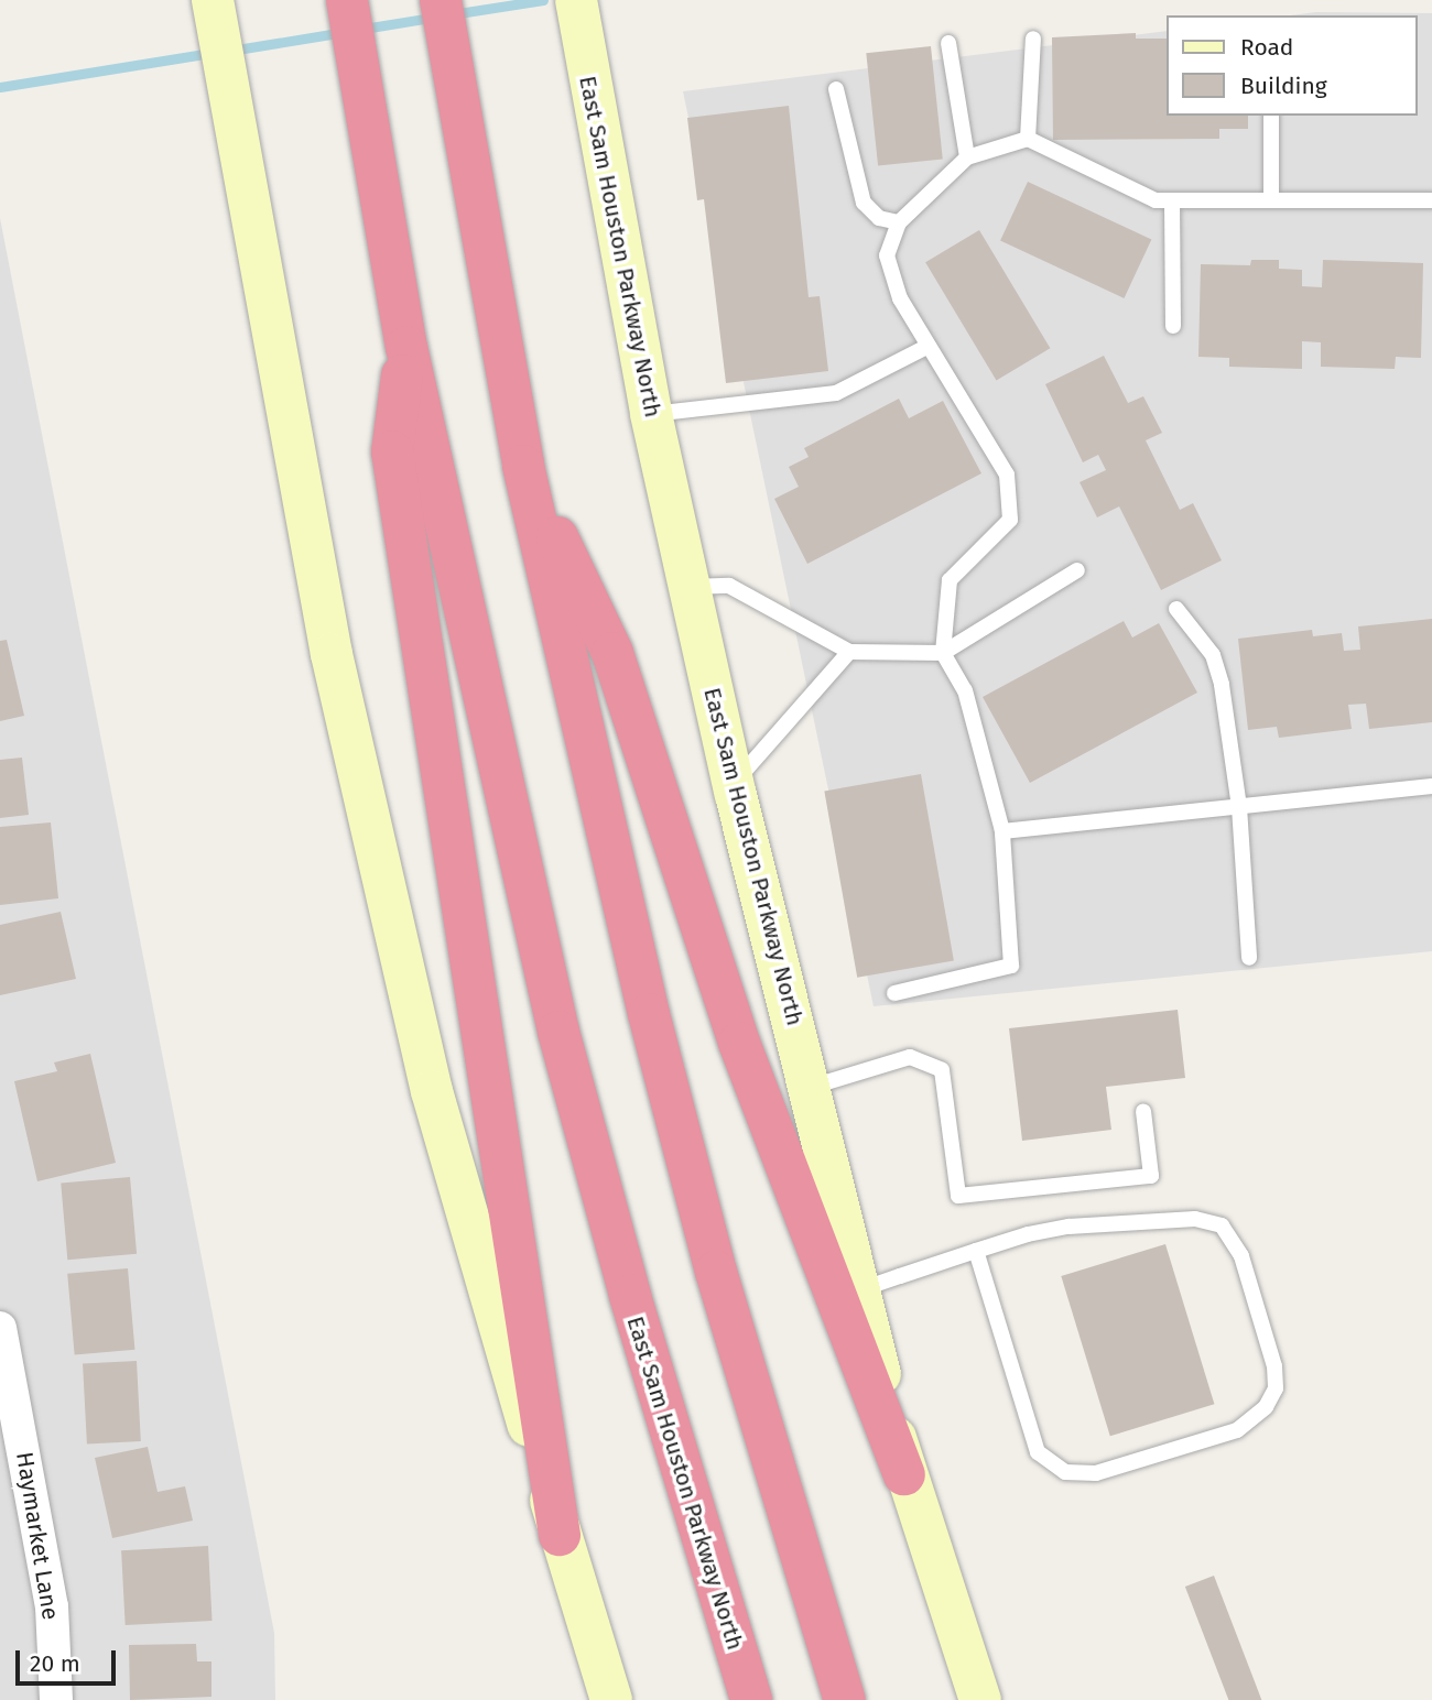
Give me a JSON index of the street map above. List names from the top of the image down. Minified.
{"streets":{"highway":["East Sam Houston Parkway North"],"street":["Haymarket Lane"]},"legend":["Road","Building"],"scale_bar":"20 m"}
